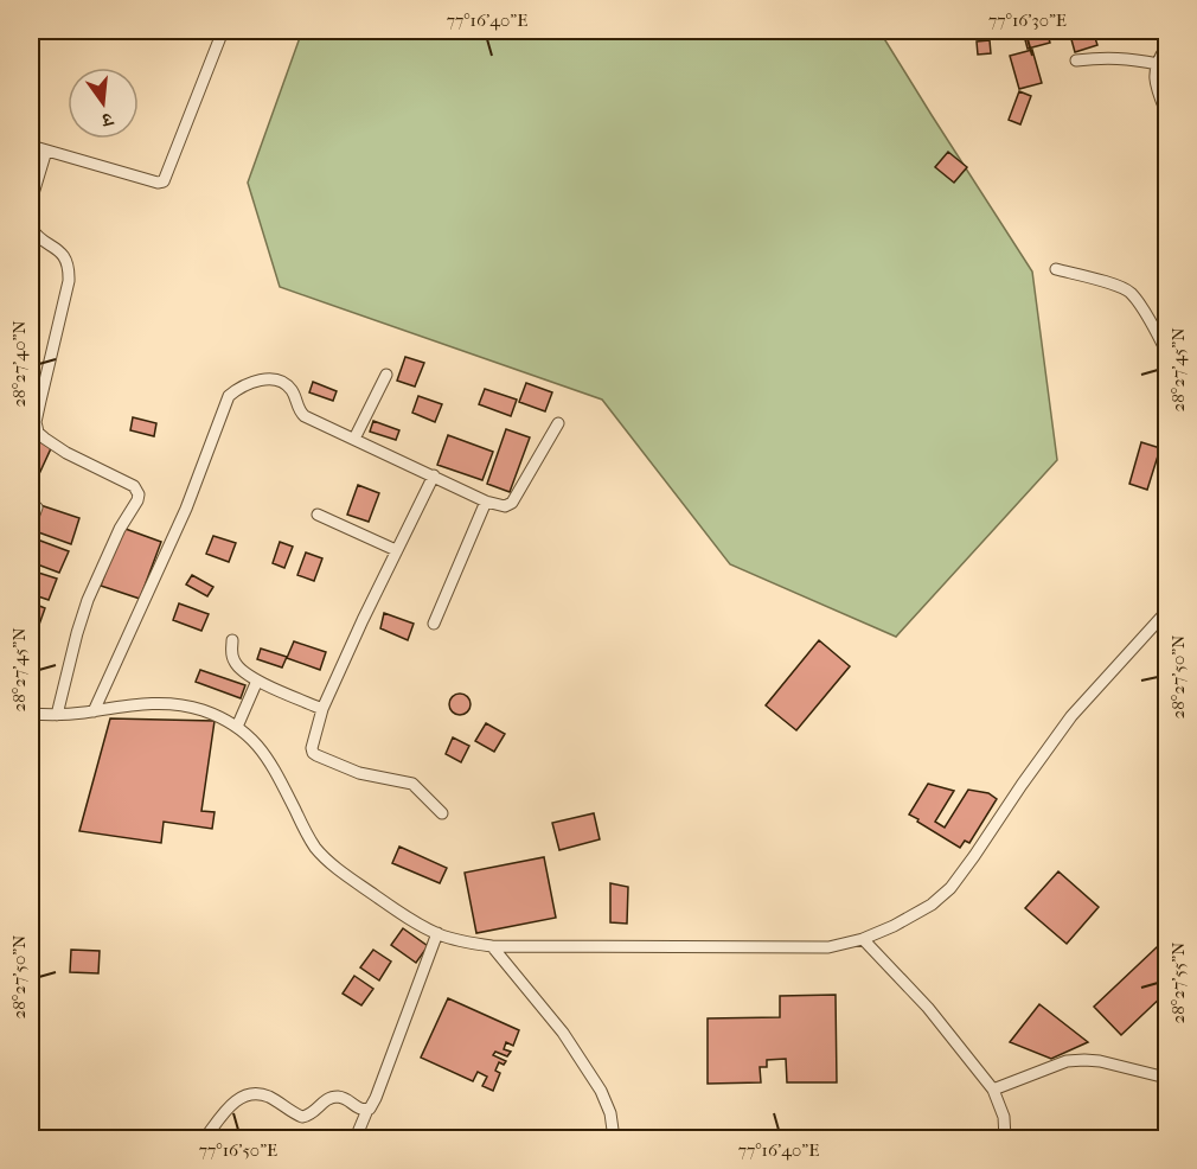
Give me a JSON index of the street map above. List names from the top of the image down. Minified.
{"north":"bottom","coordinates":["77°16'40\"E","77°16'30\"E","28°27'40\"N","28°27'45\"N","28°27'50\"N","28°27'55\"N","77°16'50\"E"]}
